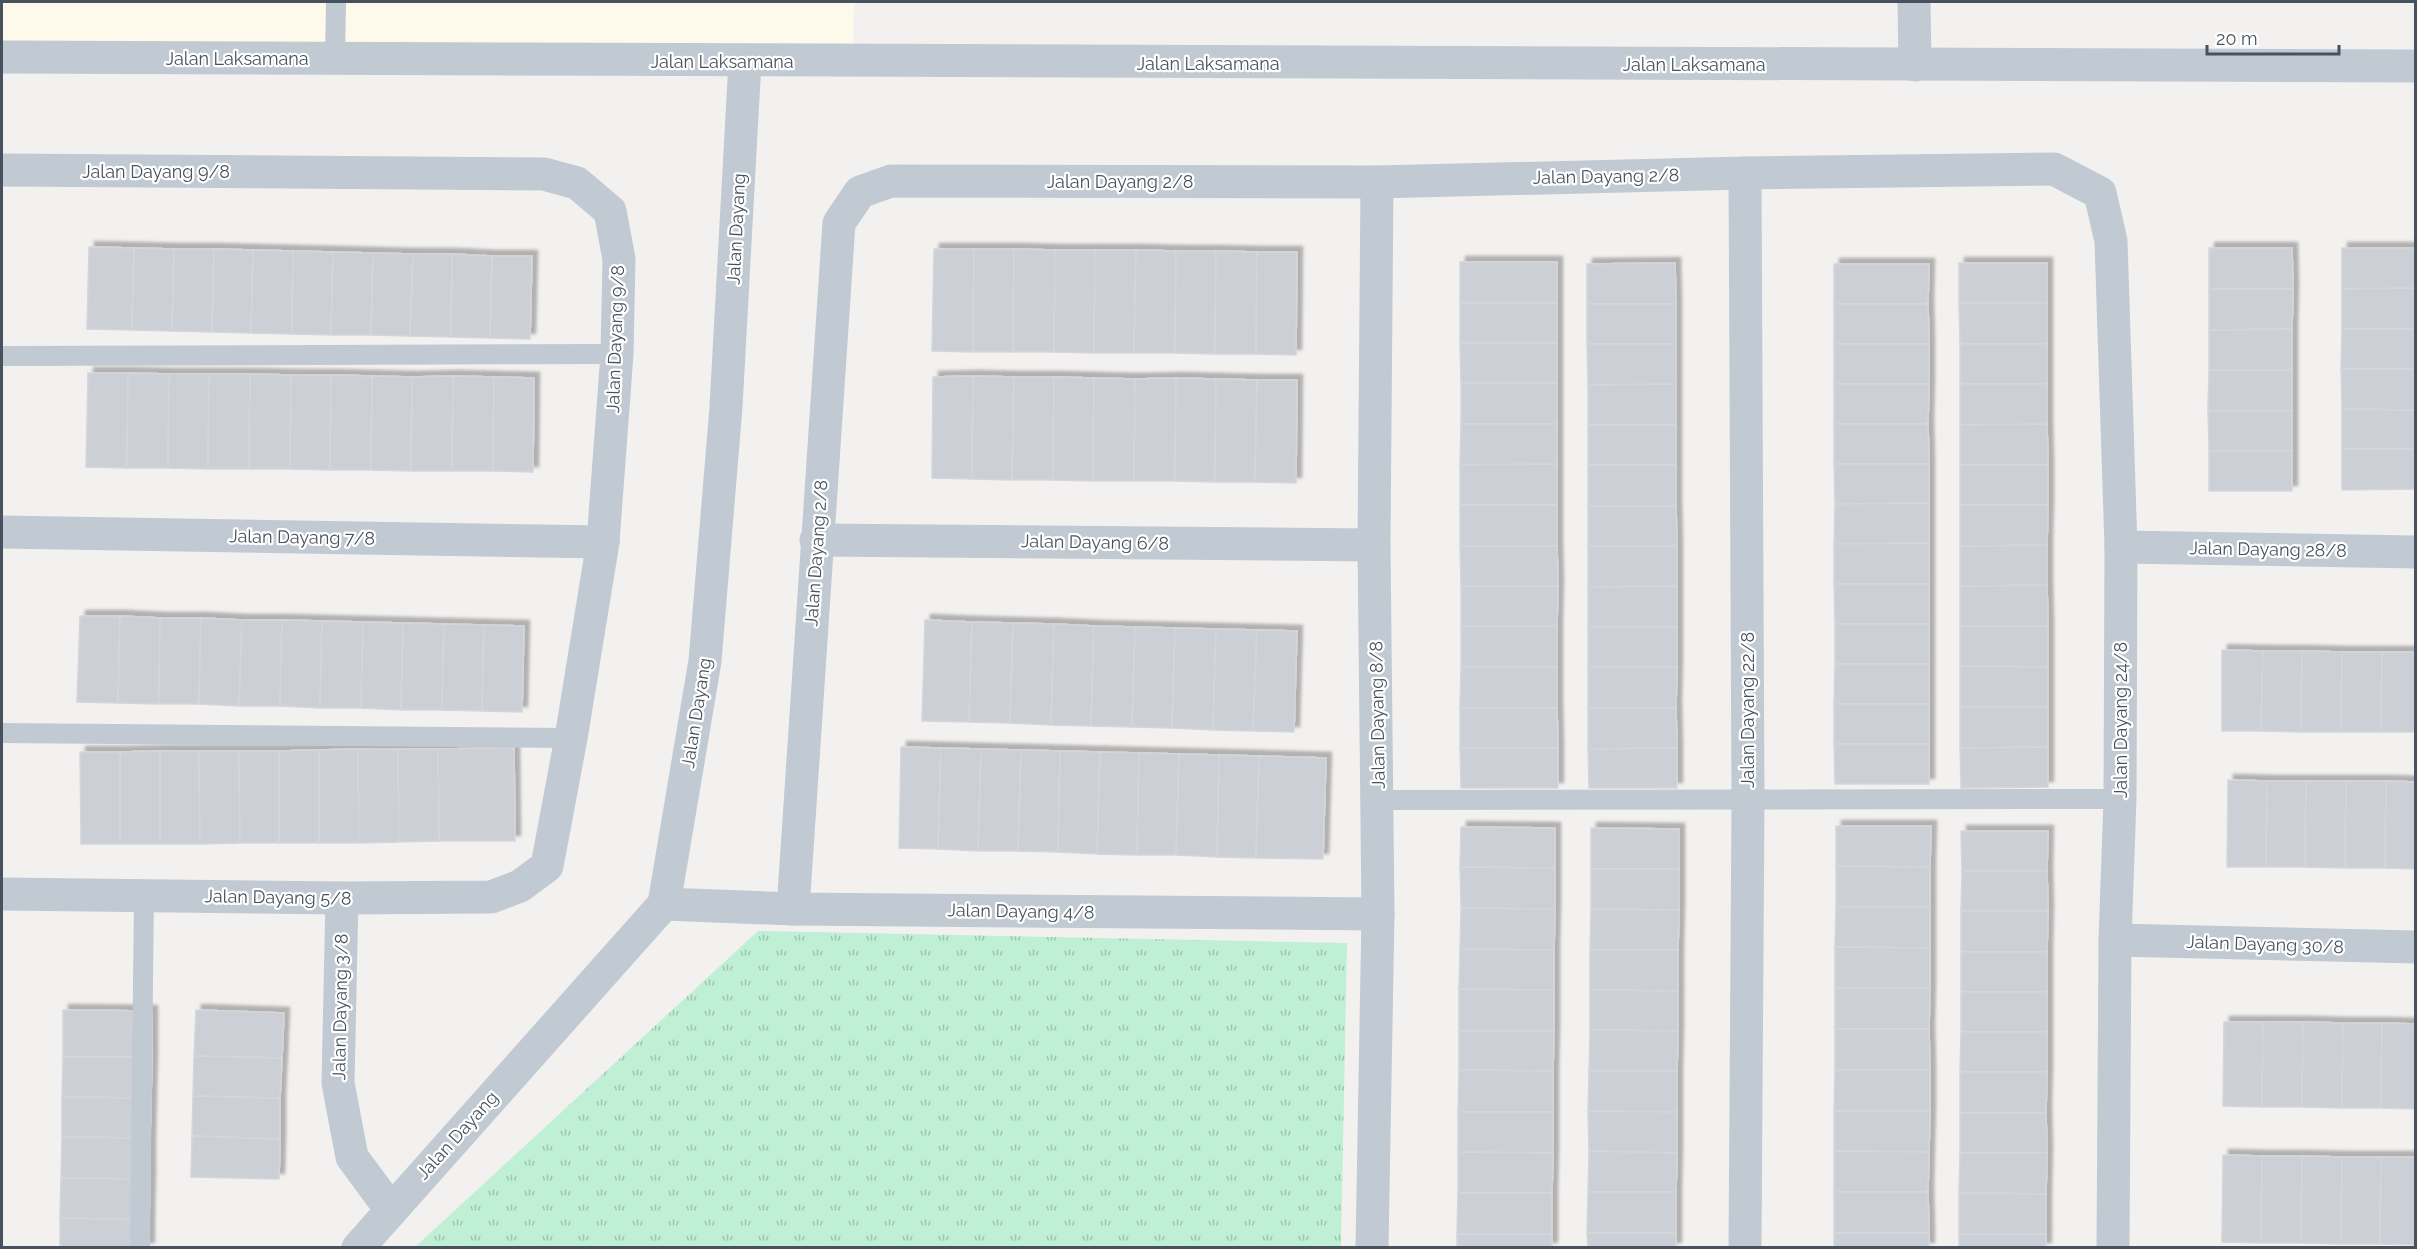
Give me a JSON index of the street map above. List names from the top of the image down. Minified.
{"streets":{"street":["Jalan Laksamana","Jalan Dayang 9/8","Jalan Dayang 2/8","Jalan Dayang","Jalan Dayang 7/8","Jalan Dayang 6/8","Jalan Dayang 28/8","Jalan Dayang 22/8","Jalan Dayang 8/8","Jalan Dayang 24/8","Jalan Dayang 5/8","Jalan Dayang 4/8","Jalan Dayang 30/8","Jalan Dayang 3/8"]},"crossings":[["Jalan Laksamana","Jalan Dayang"],["Jalan Dayang 9/8","Jalan Dayang 7/8"],["Jalan Dayang 9/8","Jalan Dayang 5/8"],["Jalan Dayang 2/8","Jalan Dayang 6/8"],["Jalan Dayang 2/8","Jalan Dayang 22/8"],["Jalan Dayang 2/8","Jalan Dayang 8/8"],["Jalan Dayang 2/8","Jalan Dayang 24/8"],["Jalan Dayang 2/8","Jalan Dayang 4/8"],["Jalan Dayang","Jalan Dayang 4/8"],["Jalan Dayang","Jalan Dayang 3/8"],["Jalan Dayang 6/8","Jalan Dayang 8/8"],["Jalan Dayang 28/8","Jalan Dayang 24/8"],["Jalan Dayang 8/8","Jalan Dayang 4/8"],["Jalan Dayang 24/8","Jalan Dayang 30/8"],["Jalan Dayang 5/8","Jalan Dayang 3/8"]],"scale_bar":"20 m"}
